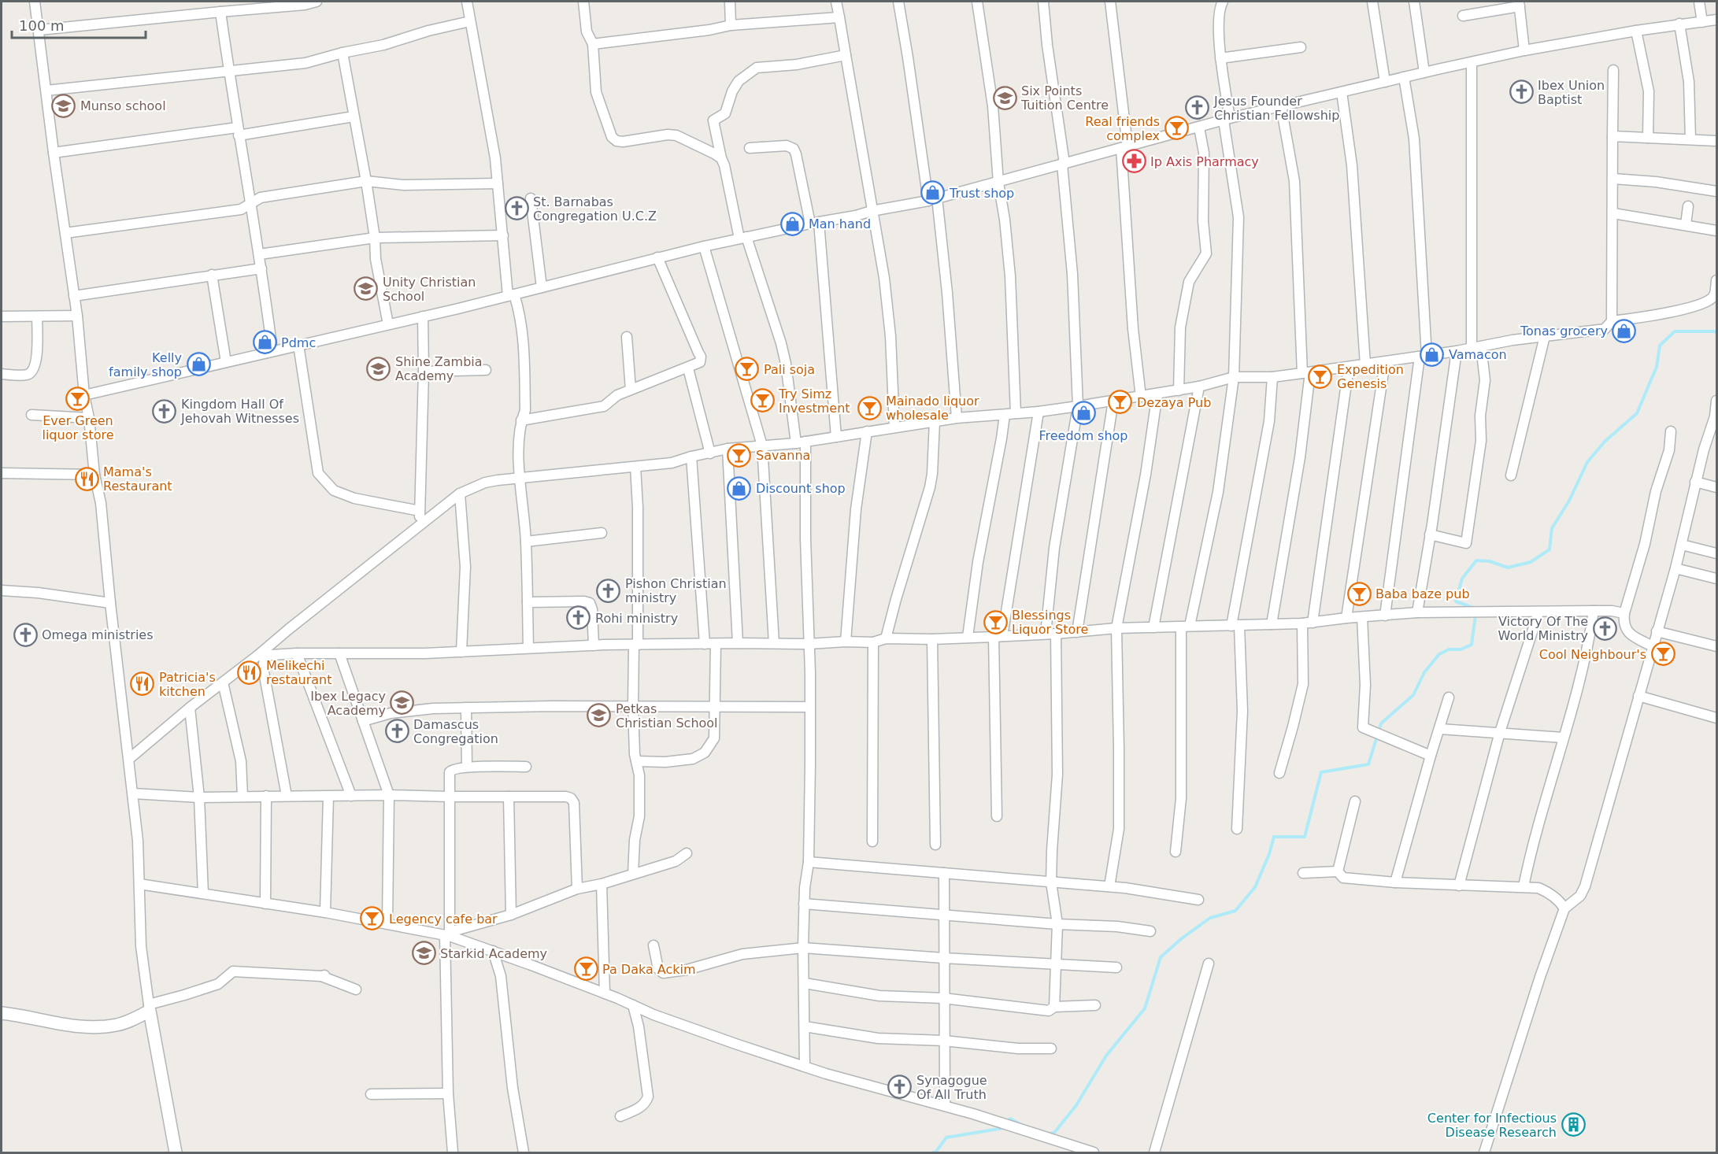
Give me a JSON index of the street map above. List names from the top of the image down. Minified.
{"places":{"church":["Ibex Union Baptist","Jesus Founder Christian Fellowship","St. Barnabas Congregation U.C.Z","Kingdom Hall Of Jehovah Witnesses","Pishon Christian ministry","Rohi ministry","Victory Of The World Ministry","Omega ministries","Damascus Congregation","Synagogue Of All Truth"],"school or university":["Six Points Tuition Centre","Munso school","Unity Christian School","Shine Zambia Academy","Ibex Legacy Academy","Petkas Christian School","Starkid Academy"],"bar":["Real friends complex","Pali soja","Expedition Genesis","Ever Green liquor store","Try Simz Investment","Dezaya Pub","Mainado liquor wholesale","Savanna","Baba baze pub","Blessings Liquor Store","Cool Neighbour's","Legency cafe bar","Pa Daka Ackim"],"pharmacy":["Ip Axis Pharmacy"],"shop":["Trust shop","Man hand","Tonas grocery","Pdmc","Vamacon","Kelly family shop","Freedom shop","Discount shop"],"restaurant":["Mama's Restaurant","Melikechi restaurant","Patricia's kitchen"],"building":["Center for Infectious Disease Research"]},"scale_bar":"100 m"}
